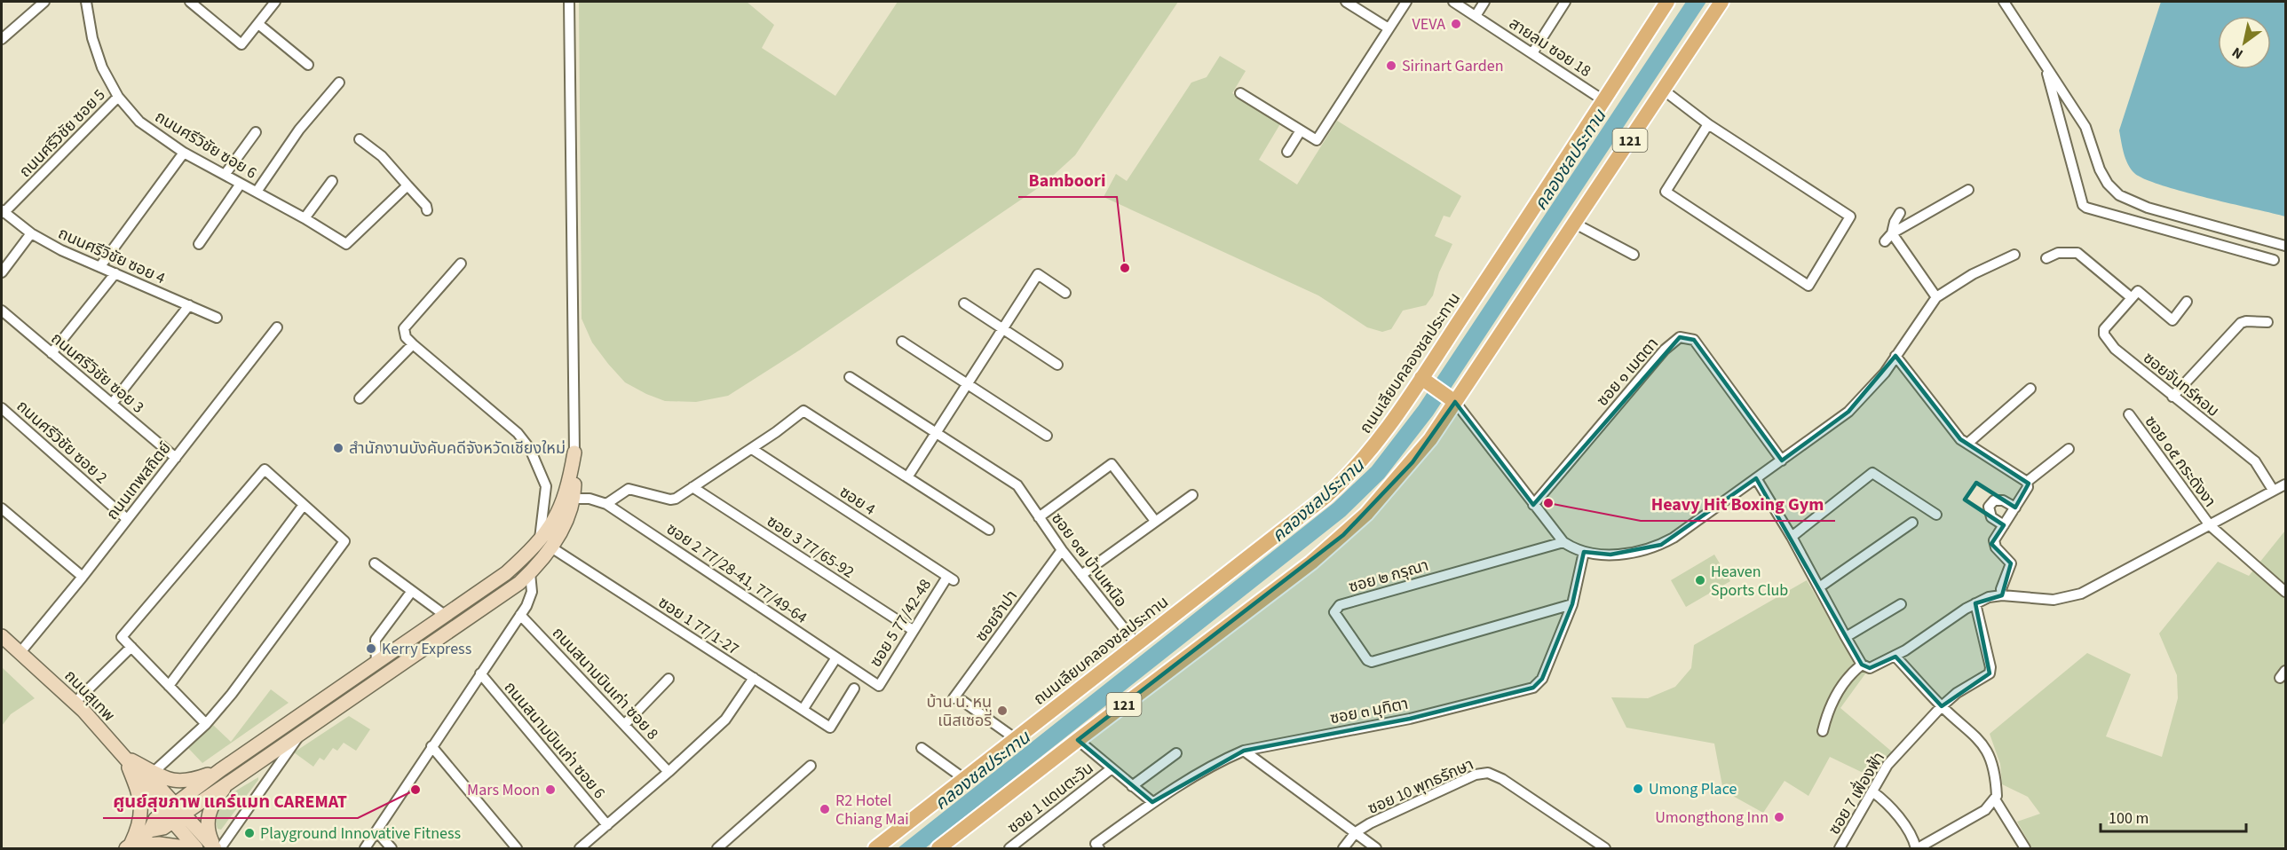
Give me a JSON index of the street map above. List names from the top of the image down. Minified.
{"streets":{"main road":["121","ถนนเลียบคลองชลประทาน"],"street":["สายลม ซอย 18","ถนนศรีวิชัย ซอย 5","ถนนศรีวิชัย ซอย 6","ถนนศรีวิชัย ซอย 4","ซอย ๑ เมตตา","ถนนศรีวิชัย ซอย 3","ซอยจันทร์หอม","ถนนศรีวิชัย ซอย 2","ซอย ๐๕ กระดังงา","ถนนเทพสถิตย์","ซอย 4","ซอย 3 77/65-92","ซอย ๑๗ บ้านเหนือ","ซอย 2 77/28-41, 77/49-64","ซอย ๒ กรุณา","ซอยจำปา","ซอย 5 77/42-48","ซอย 1 77/1-27","ถนนสนามบินเก่า ซอย 8","ถนนสุเทพ","ซอย ๓ มุทิตา","ถนนสนามบินเก่า ซอย 6","ซอย 10 พุทธรักษา","ซอย 7 เฟื่องฟ้า","ซอย 1 แดนตะวัน"]},"crossings":[["สายลม ซอย 18","ถนนเลียบคลองชลประทาน"],["ถนนศรีวิชัย ซอย 5","ถนนศรีวิชัย ซอย 6"],["ถนนศรีวิชัย ซอย 5","ถนนศรีวิชัย ซอย 4"],["ถนนเลียบคลองชลประทาน","ซอย ๑๗ บ้านเหนือ"],["ถนนเลียบคลองชลประทาน","ซอยจำปา"],["ถนนศรีวิชัย ซอย 3","ถนนเทพสถิตย์"],["ถนนศรีวิชัย ซอย 2","ถนนเทพสถิตย์"],["ถนนเทพสถิตย์","ถนนสุเทพ"],["ซอย 4","ซอย 5 77/42-48"],["ซอย 3 77/65-92","ซอย 5 77/42-48"],["ซอย ๑๗ บ้านเหนือ","ซอยจำปา"],["ซอย 2 77/28-41, 77/49-64","ซอย 5 77/42-48"],["ซอย ๒ กรุณา","ซอย ๓ มุทิตา"]],"water":["คลองชลประทาน"],"places":["VEVA","Sirinart Garden","Bamboori","สำนักงานบังคับคดีจังหวัดเชียงใหม่","Heavy Hit Boxing Gym","Heaven Sports Club","Kerry Express","บ้าน น. หนู เนิสเซอรี่","Umong Place","ศูนย์สุขภาพ แคร์แมท CAREMAT","Mars Moon","R2 Hotel Chiang Mai","Umongthong Inn","Playground Innovative Fitness"],"scale_bar":"100 m","north":"bottom left"}
